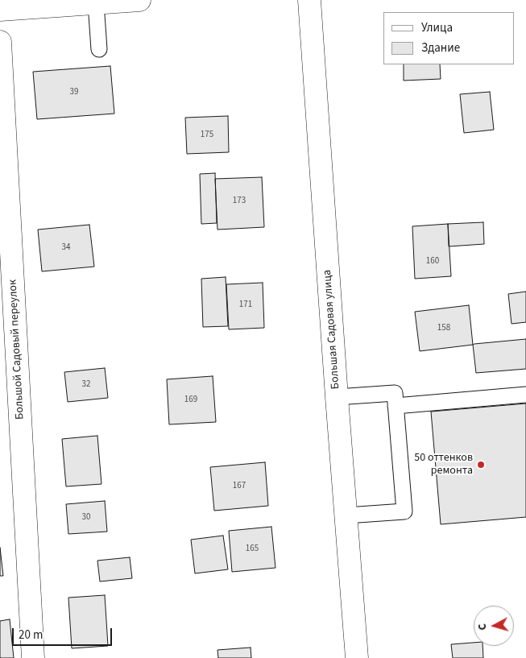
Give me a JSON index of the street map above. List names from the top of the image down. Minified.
{"streets":{"street":["Большая Садовая улица","Большой Садовый переулок"]},"places":["50 оттенков ремонта"],"house_numbers":["39","175","173","34","160","171","158","32","169","167","30","165"],"legend":["Улица","Здание"],"scale_bar":"20 m","north":"left"}
